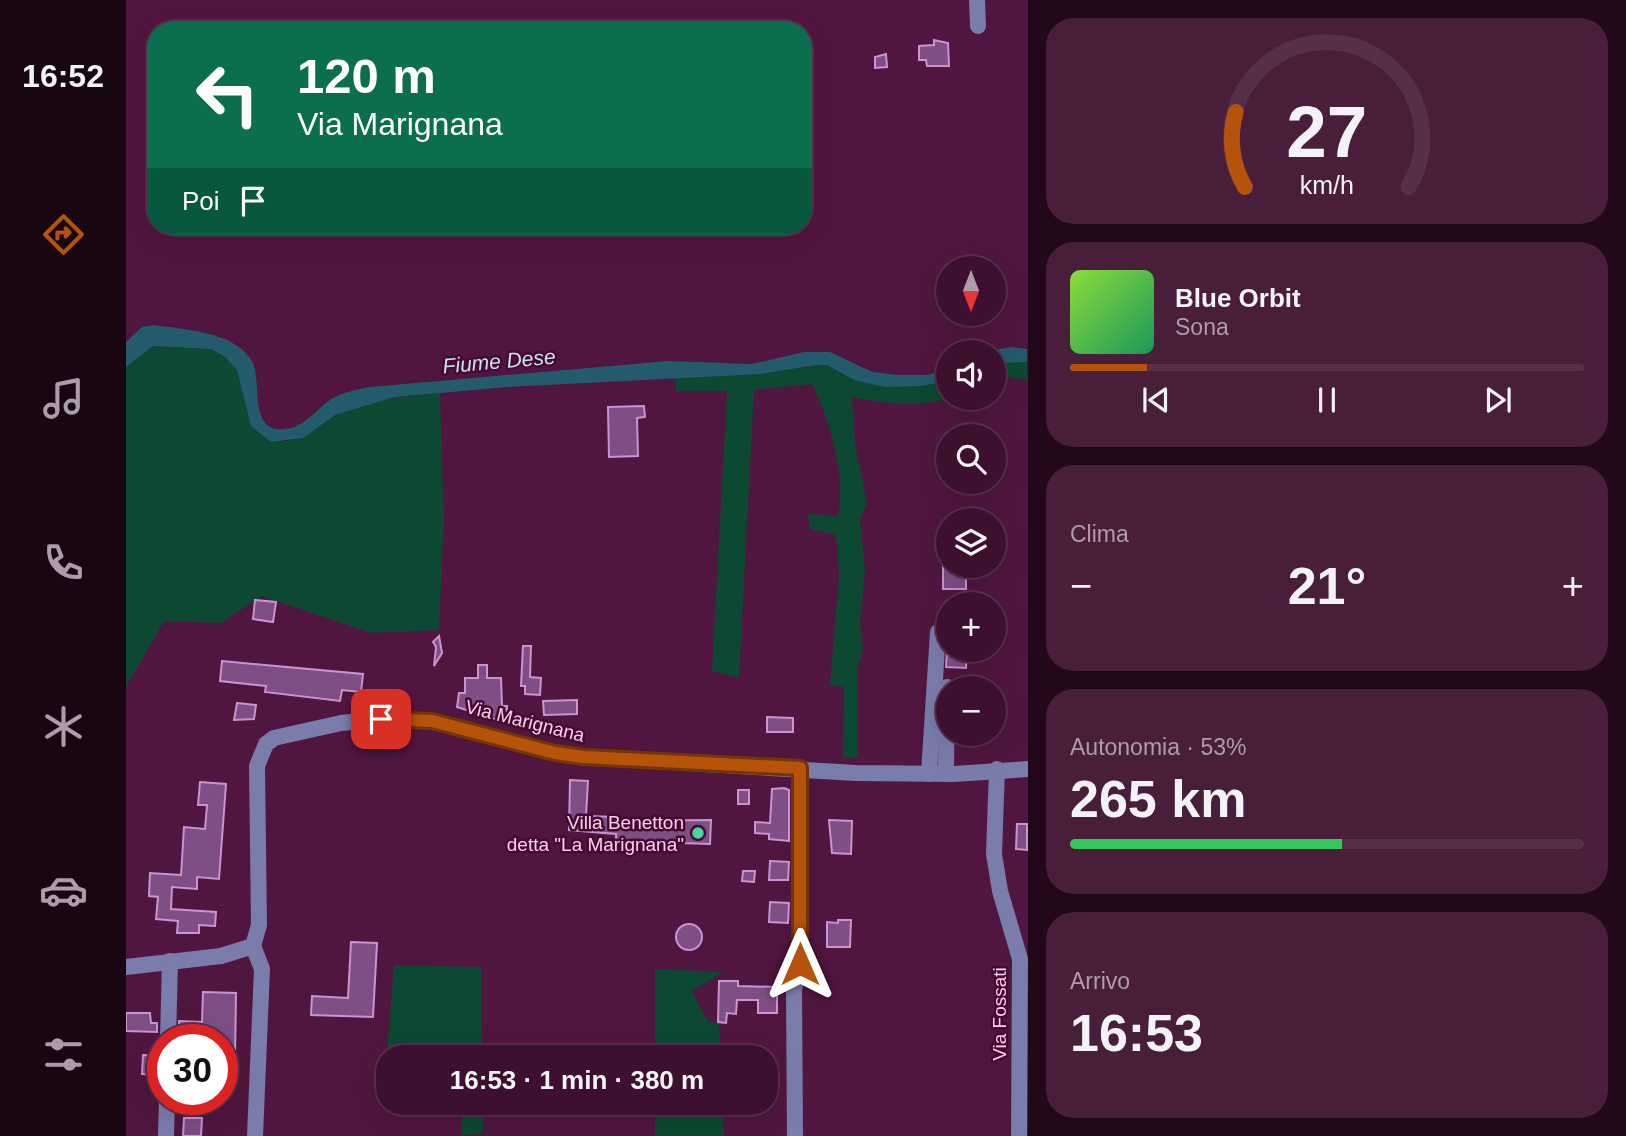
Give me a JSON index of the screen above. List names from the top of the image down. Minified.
{"streets":{"street":["Via Marignana","Via Fossati"]},"crossings":[["Via Marignana","Via Fossati"]],"water":["Fiume Dese"],"places":["Villa Benetton detta \"La Marignana\""],"north":"bottom","page":{"tabs":"16:52","turn":["120 m","Via Marignana"],"then":"Poi","map_buttons":["+","−"],"song":["Blue Orbit","Sona"],"tile":["Clima",["Autonomia · 53%","265 km"],["Arrivo","16:53"]],"heat":["−","21°","+"],"limit":"30","trip":"16:53 · 1 min · 380 m","gauge":["27","km/h"]}}
